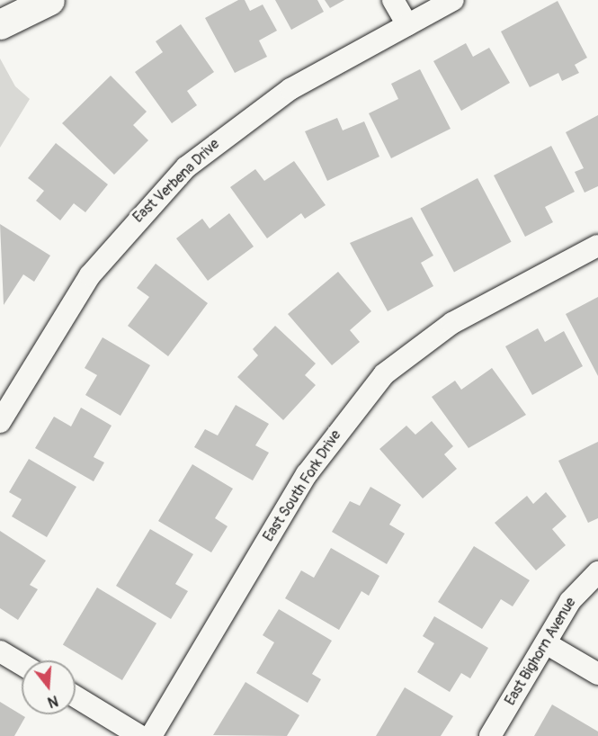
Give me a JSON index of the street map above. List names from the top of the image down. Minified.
{"streets":{"street":["East Verbena Drive","East South Fork Drive","East Bighorn Avenue"]},"north":"bottom"}
